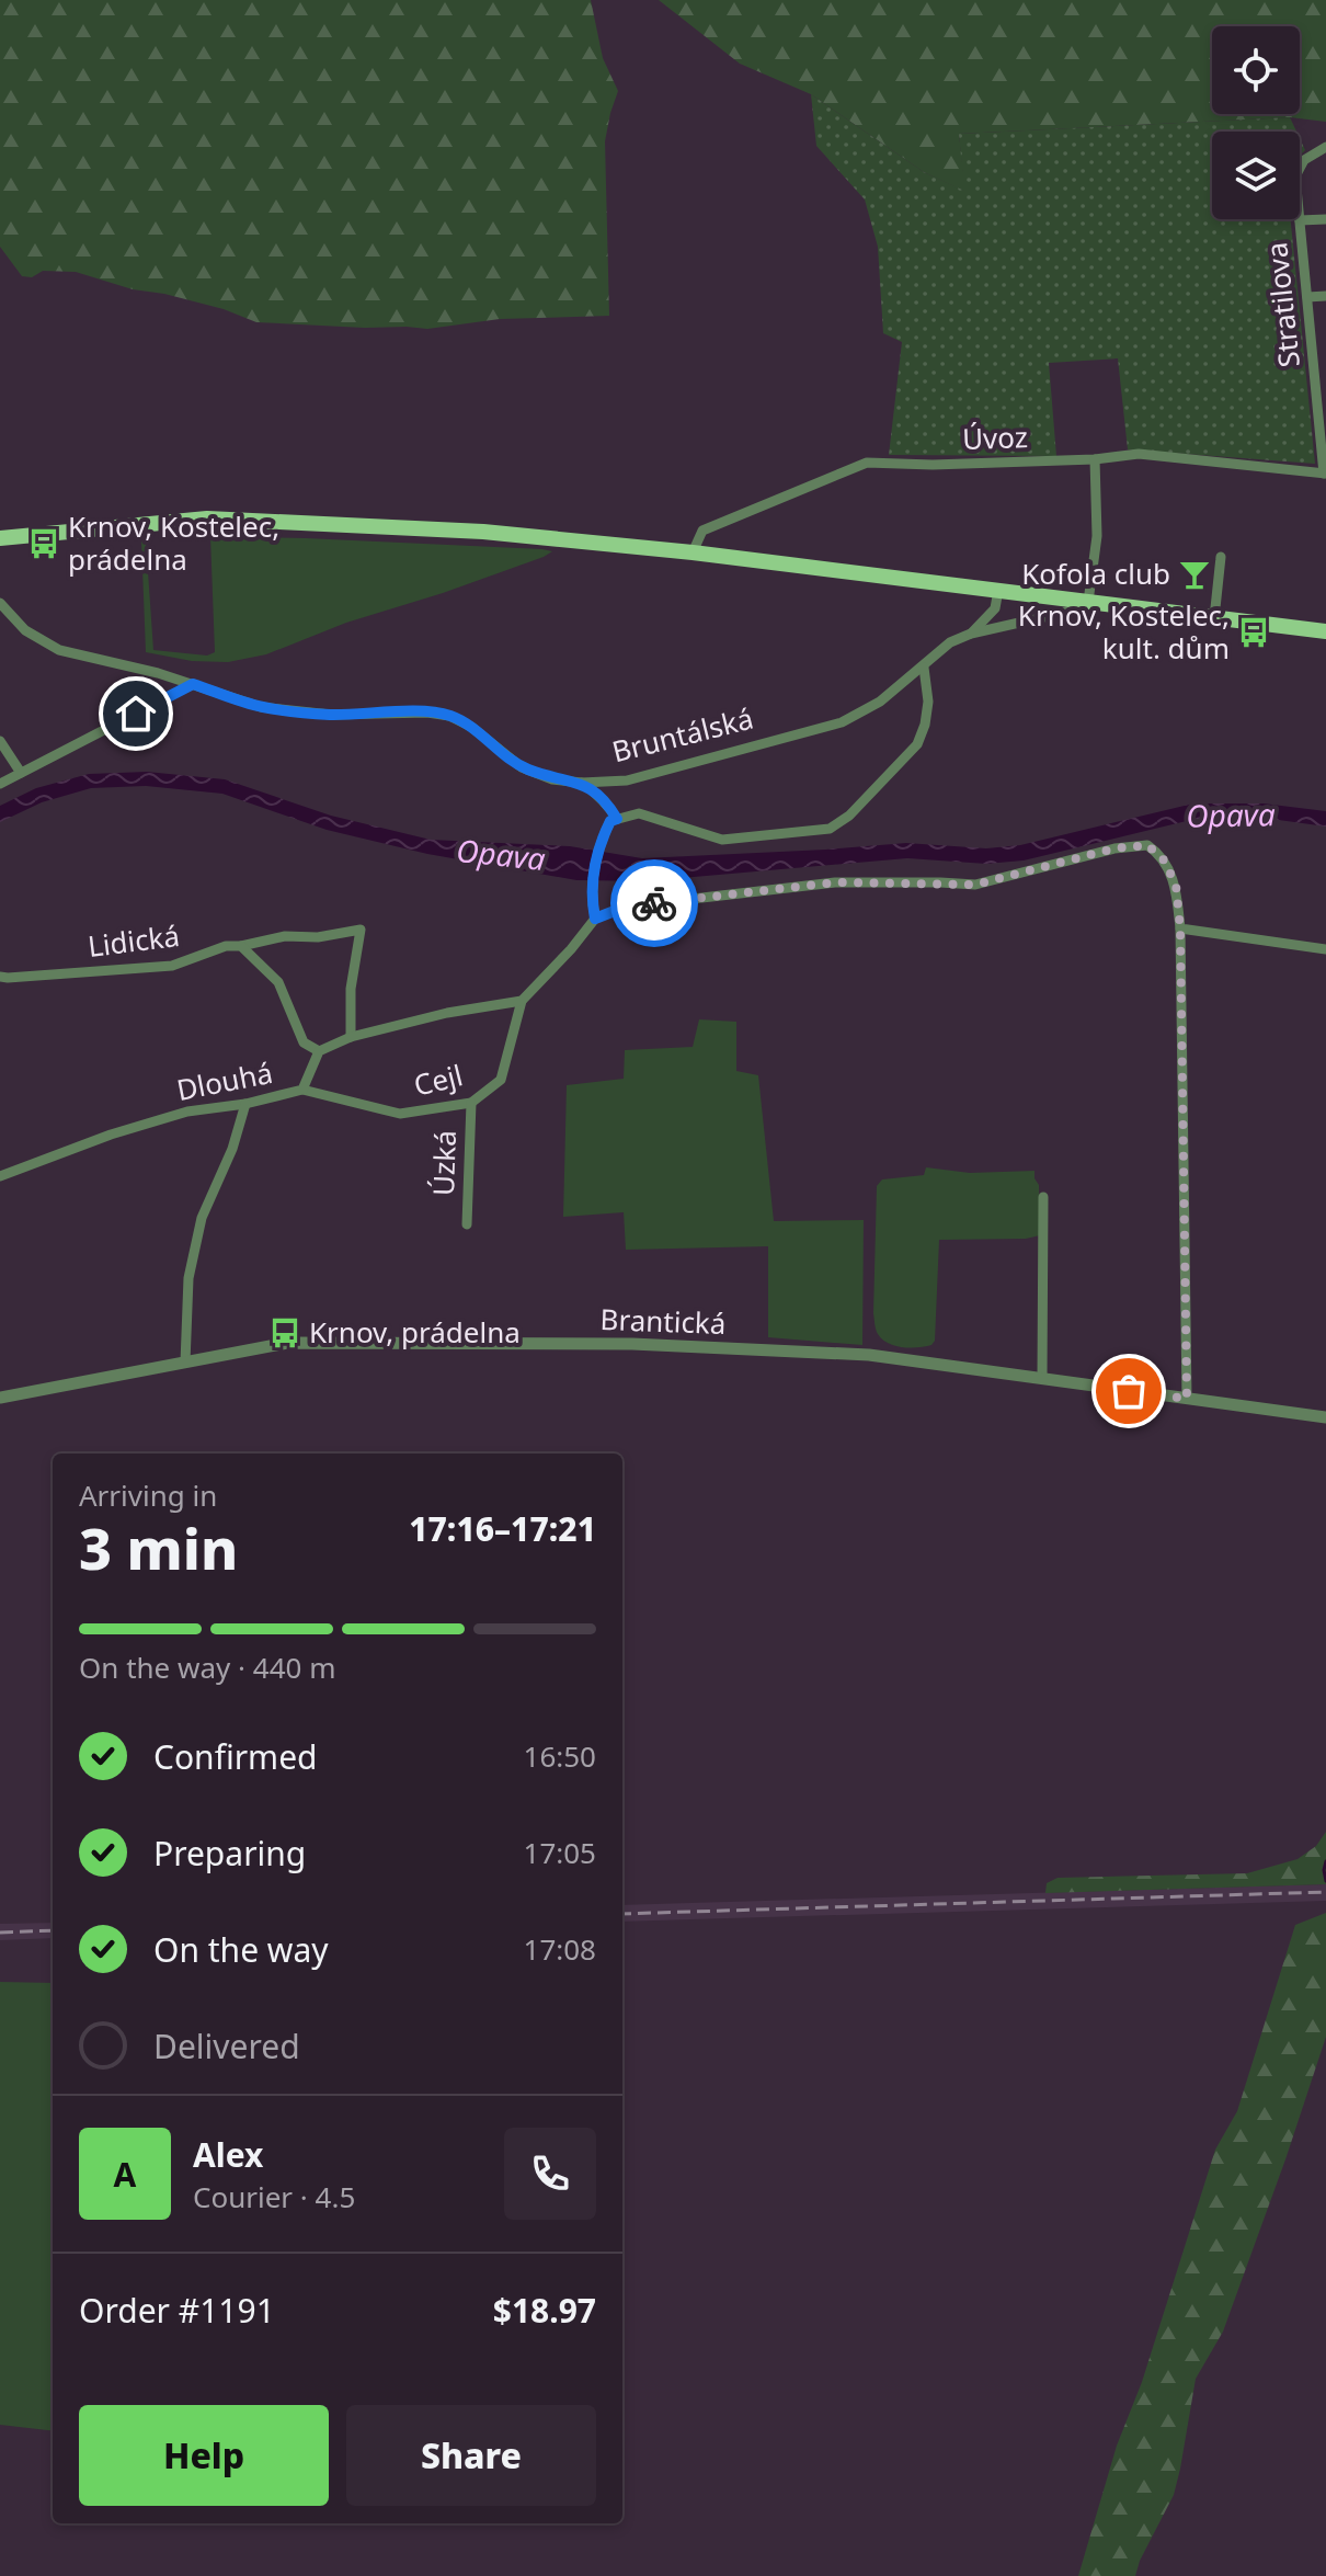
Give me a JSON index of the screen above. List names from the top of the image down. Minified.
{"streets":{"main road":["Bruntálská"],"street":["Stratilova","Úvoz","Lidická","Cejl","Dlouhá","Úzká","Brantická"]},"crossings":[["Stratilova","Úvoz"],["Úvoz","Bruntálská"],["Cejl","Dlouhá"],["Cejl","Úzká"]],"water":["Opava"],"places":{"bus stop":["Krnov, Kostelec, prádelna","Krnov, Kostelec, kult. dům","Krnov, prádelna"],"bar":["Kofola club"]},"page":{"heading":["3 min","Arriving in","17:16–17:21"],"panel":["Alex","Courier · 4.5","Order #1191","$18.97"],"bar":"On the way · 440 m","list":[["Confirmed","16:50"],["Preparing","17:05"],["On the way","17:08"],"Delivered"],"round":"A","buttons":["Help","Share"]}}
